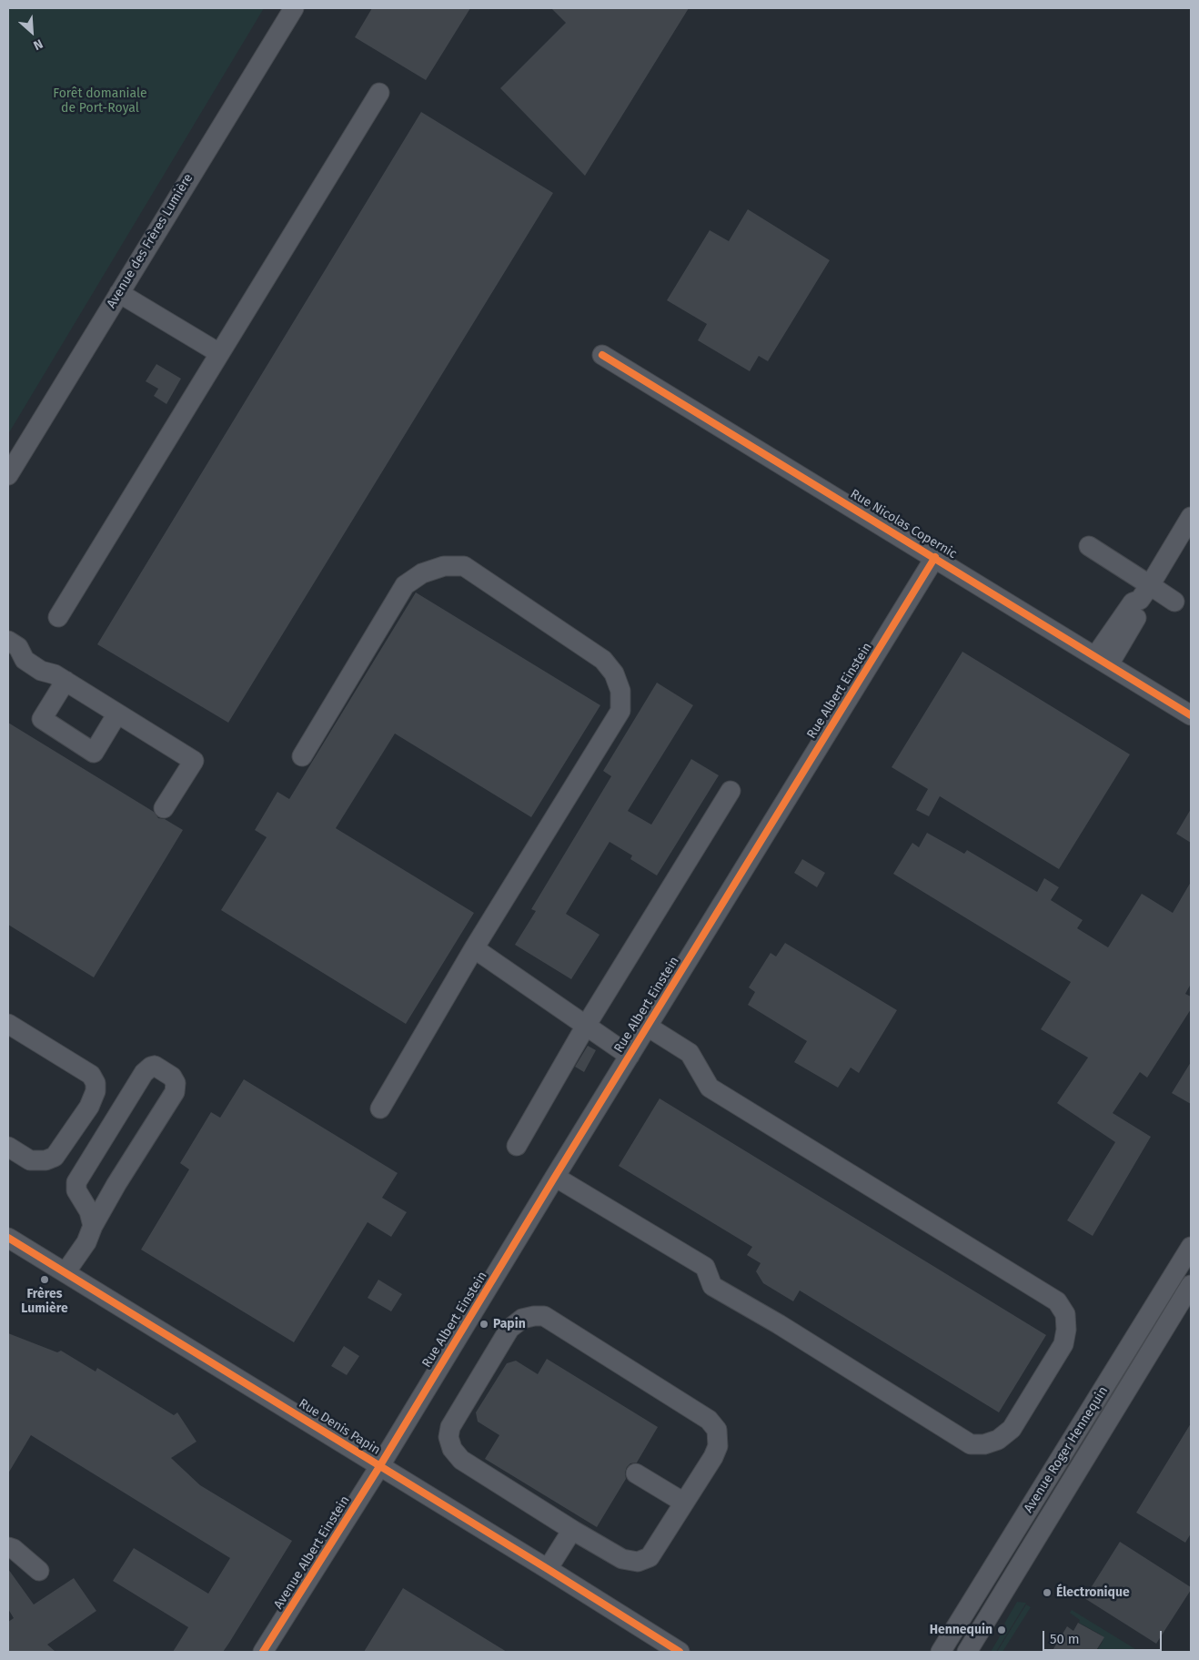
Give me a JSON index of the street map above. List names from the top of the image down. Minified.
{"streets":{"street":["Avenue des Frères Lumière","Rue Nicolas Copernic","Rue Albert Einstein","Rue Denis Papin","Avenue Roger Hennequin","Avenue Albert Einstein"]},"crossings":[["Rue Nicolas Copernic","Rue Albert Einstein"],["Rue Albert Einstein","Rue Denis Papin"],["Rue Albert Einstein","Avenue Albert Einstein"],["Rue Denis Papin","Avenue Albert Einstein"]],"parks":["Forêt domaniale de Port-Royal"],"places":["Frères Lumière","Papin","Électronique","Hennequin"],"scale_bar":"50 m","north":"bottom right"}
